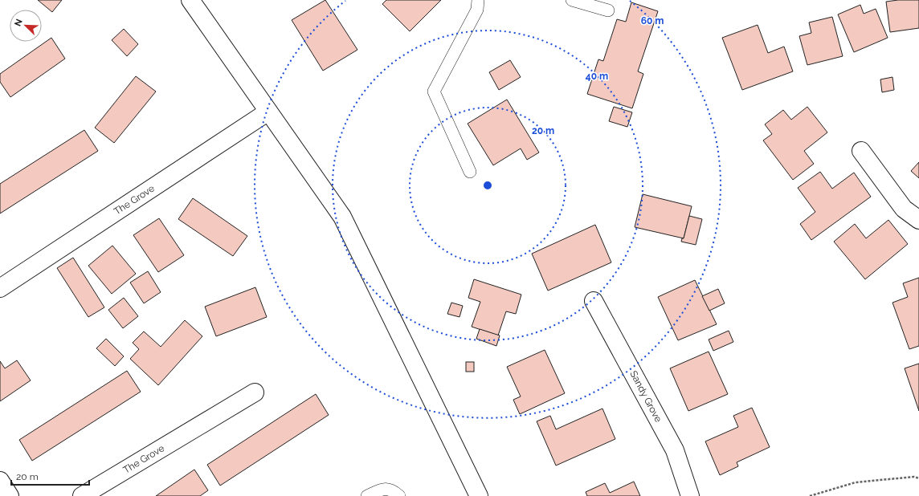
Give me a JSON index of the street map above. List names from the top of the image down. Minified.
{"streets":{"main road":["The Grove","Sandy Grove"]},"scale_bar":"20 m","north":"top left","rings":["60 m","40 m","20 m"]}
